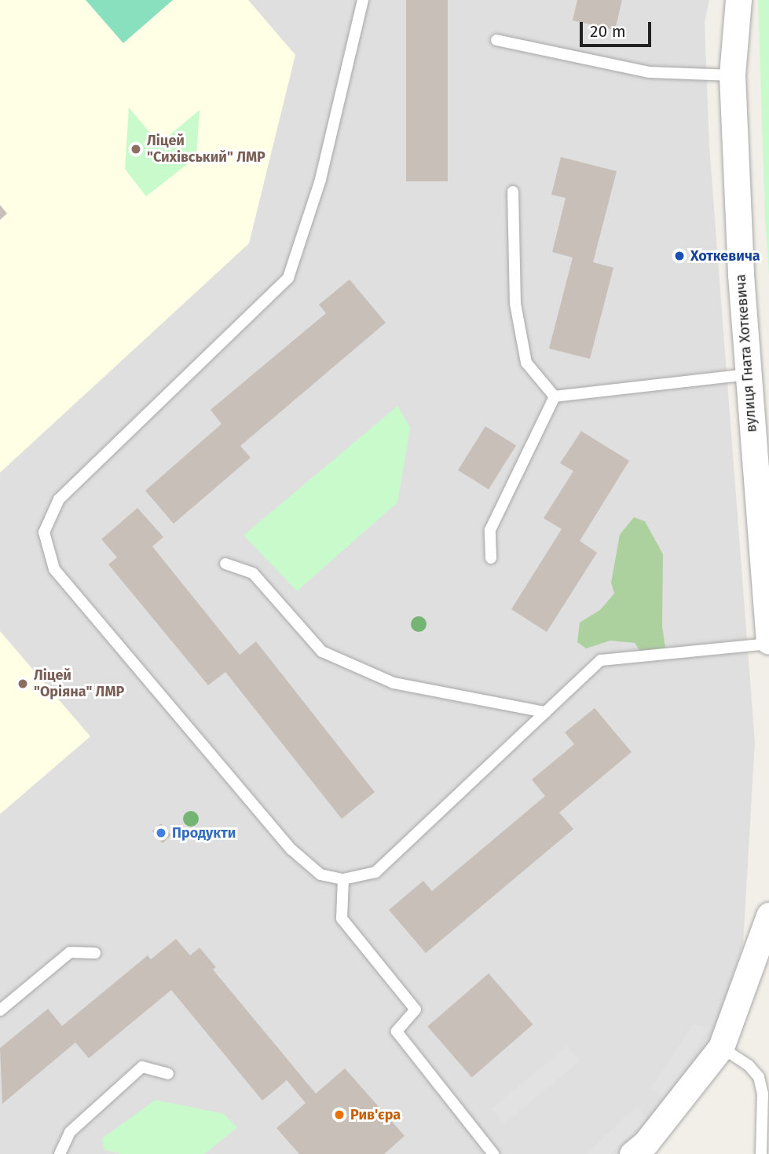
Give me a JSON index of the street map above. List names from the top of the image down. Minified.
{"streets":{"street":["вулиця Гната Хоткевича"]},"places":["Ліцей \"Сихівський\" ЛМР","Хоткевича","Ліцей \"Оріяна\" ЛМР","Продукти","Рив'єра"],"scale_bar":"20 m"}
